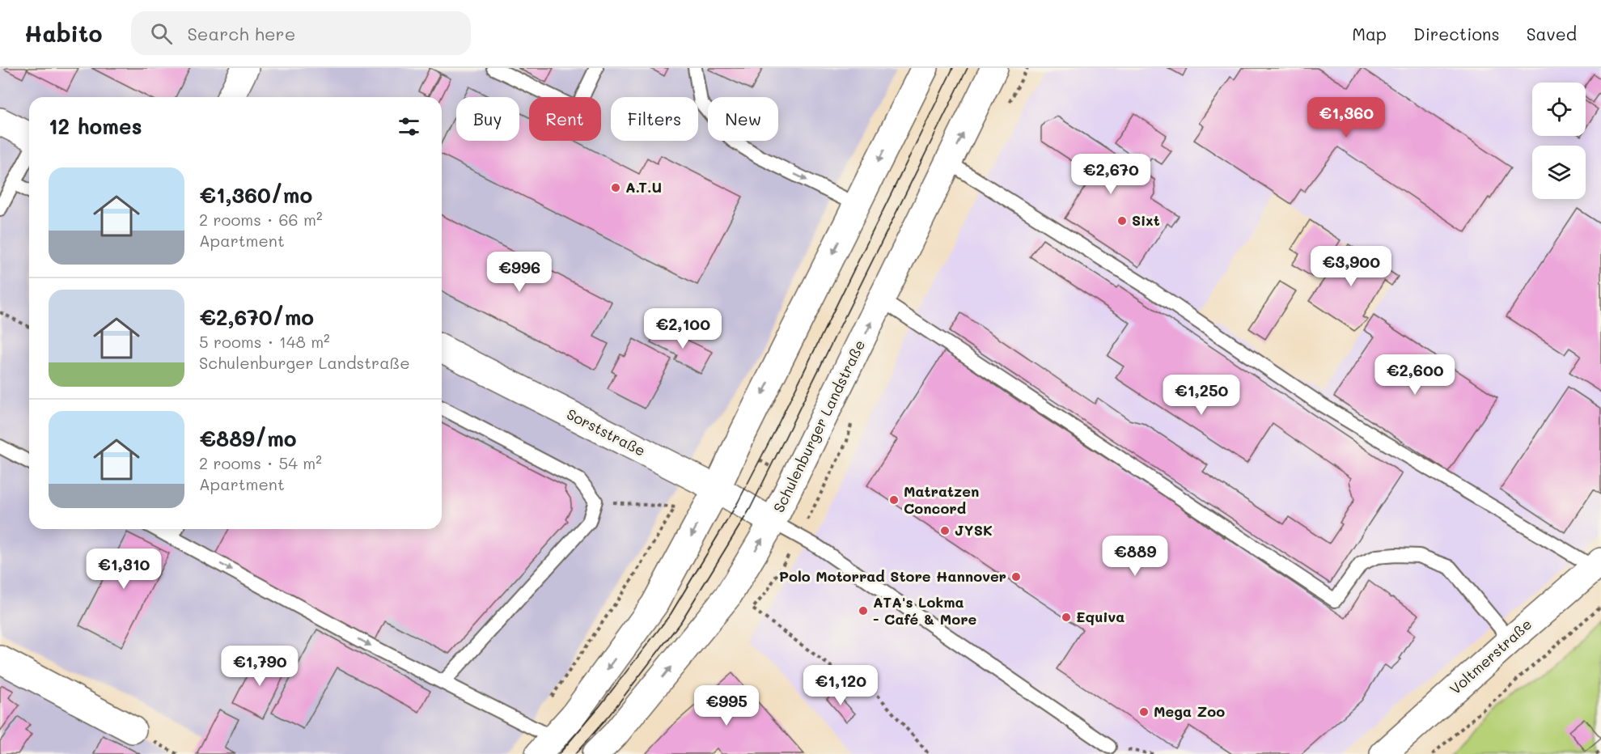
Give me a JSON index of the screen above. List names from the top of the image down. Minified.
{"streets":{"main road":["Schulenburger Landstraße","Sorststraße","Voltmerstraße"]},"crossings":[["Schulenburger Landstraße","Sorststraße"]],"places":["A.T.U","Sixt","Matratzen Concord","JYSK","Polo Motorrad Store Hannover","ATA's Lokma - Café & More","Equiva","Mega Zoo"],"page":{"header":"Habito","search":"Search here","nav":["Map","Directions","Saved"],"price":["€1,360","€2,670","€3,900","€996","€2,100","€2,600","€1,250","€889","€1,310","€1,790","€1,120","€995"],"chip":["Buy","Rent","Filters","New"],"heading":"12 homes","list":[{"name":"€1,360/mo","note":"2 rooms · 66 m² · Apartment"},{"name":"€2,670/mo","note":"5 rooms · 148 m² · Schulenburger Landstraße"},{"name":"€889/mo","note":"2 rooms · 54 m² · Apartment"}]}}
